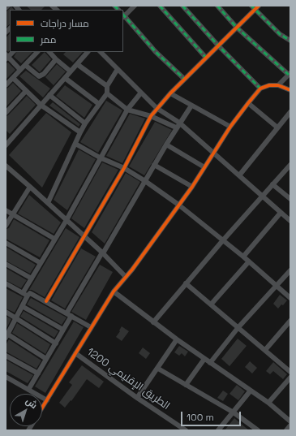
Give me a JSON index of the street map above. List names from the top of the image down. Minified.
{"streets":{"street":["الطريق الإقليمي 1200"]},"legend":["مسار دراجات","ممر"],"scale_bar":"100 m","north":"top right"}
